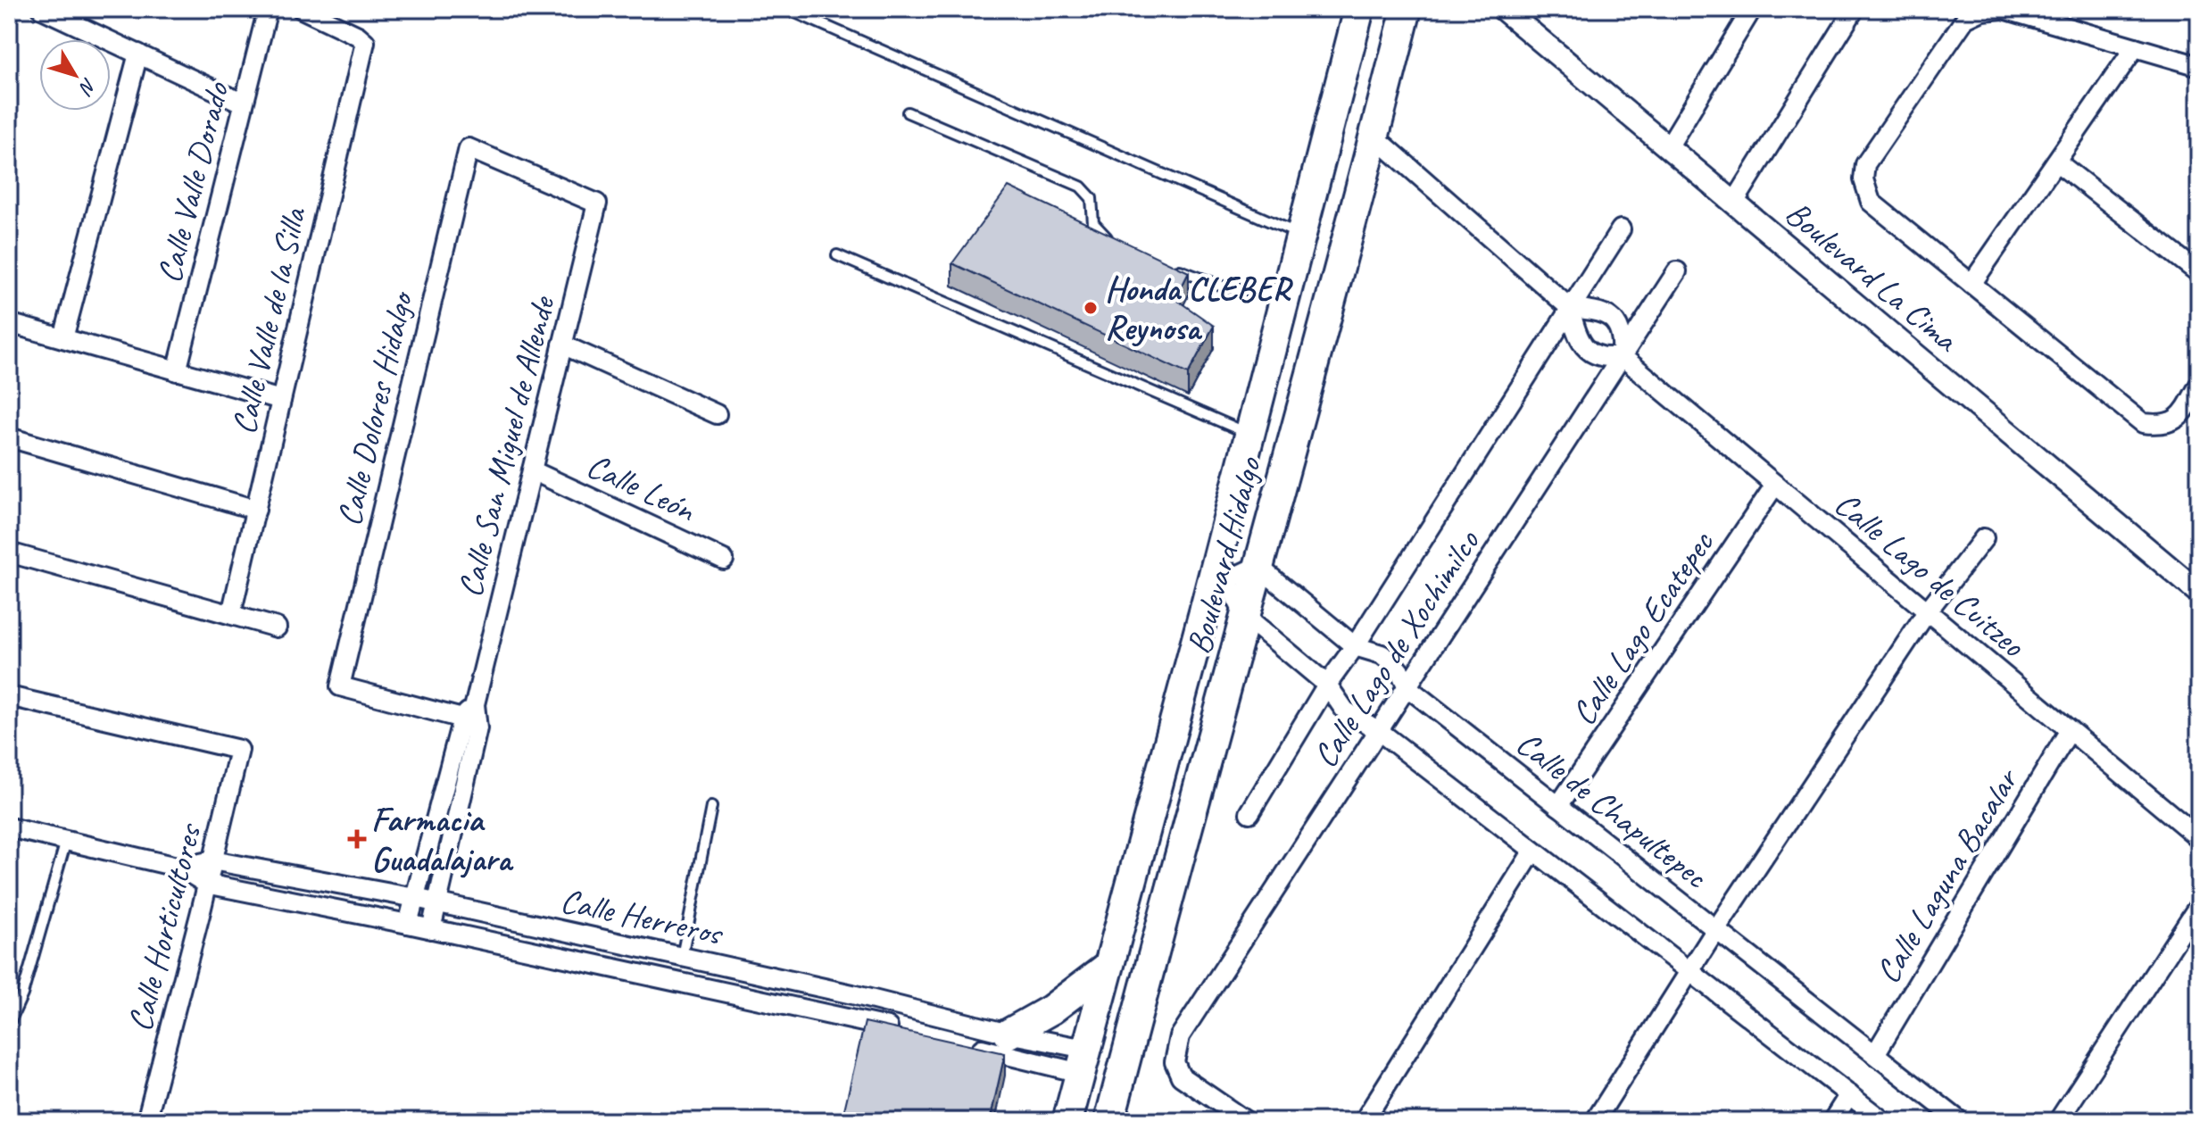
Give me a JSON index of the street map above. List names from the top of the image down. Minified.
{"streets":{"main road":["Boulevard Hidalgo"],"street":["Calle Valle Dorado","Boulevard La Cima","Calle Valle de la Silla","Calle Dolores Hidalgo","Calle San Miguel de Allende","Calle León","Calle Lago de Cuitzeo","Calle Lago Ecatepec","Calle Lago de Xochimilco","Calle de Chapultepec","Calle Laguna Bacalar","Calle Herreros","Calle Horticultores"]},"crossings":[["Calle Dolores Hidalgo","Calle San Miguel de Allende"],["Calle San Miguel de Allende","Calle León"],["Boulevard Hidalgo","Calle de Chapultepec"],["Boulevard Hidalgo","Calle Herreros"],["Calle Lago de Cuitzeo","Calle Lago Ecatepec"],["Calle Lago de Cuitzeo","Calle Lago de Xochimilco"],["Calle Lago de Cuitzeo","Calle Laguna Bacalar"],["Calle Lago Ecatepec","Calle de Chapultepec"],["Calle Lago de Xochimilco","Calle de Chapultepec"],["Calle de Chapultepec","Calle Laguna Bacalar"],["Calle Herreros","Calle Horticultores"]],"places":{"other":["Honda CLEBER Reynosa"],"health":["Farmacia Guadalajara"]},"north":"bottom right"}
